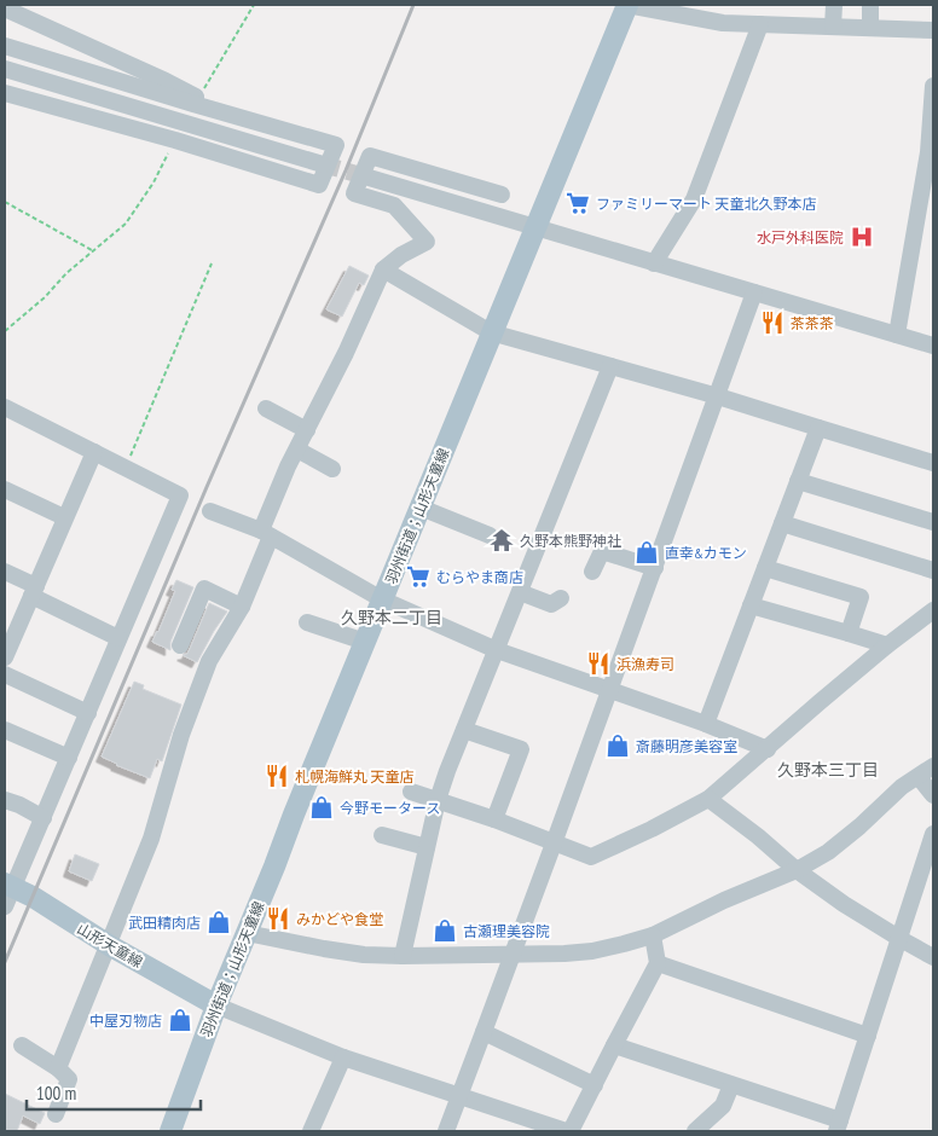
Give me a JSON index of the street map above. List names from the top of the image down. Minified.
{"streets":{"main road":["羽州街道；山形天童線","山形天童線"]},"crossings":[["羽州街道；山形天童線","山形天童線"]],"districts":["久野本二丁目","久野本三丁目"],"places":{"supermarket":["ファミリーマート 天童北久野本店","むらやま商店"],"hospital":["水戸外科医院"],"restaurant":["茶茶茶","浜漁寿司","札幌海鮮丸 天童店","みかどや食堂"],"temple":["久野本熊野神社"],"shop":["直幸&カモン","斎藤明彦美容室","今野モータース","武田精肉店","古瀬理美容院","中屋刃物店"]},"scale_bar":"100 m"}
